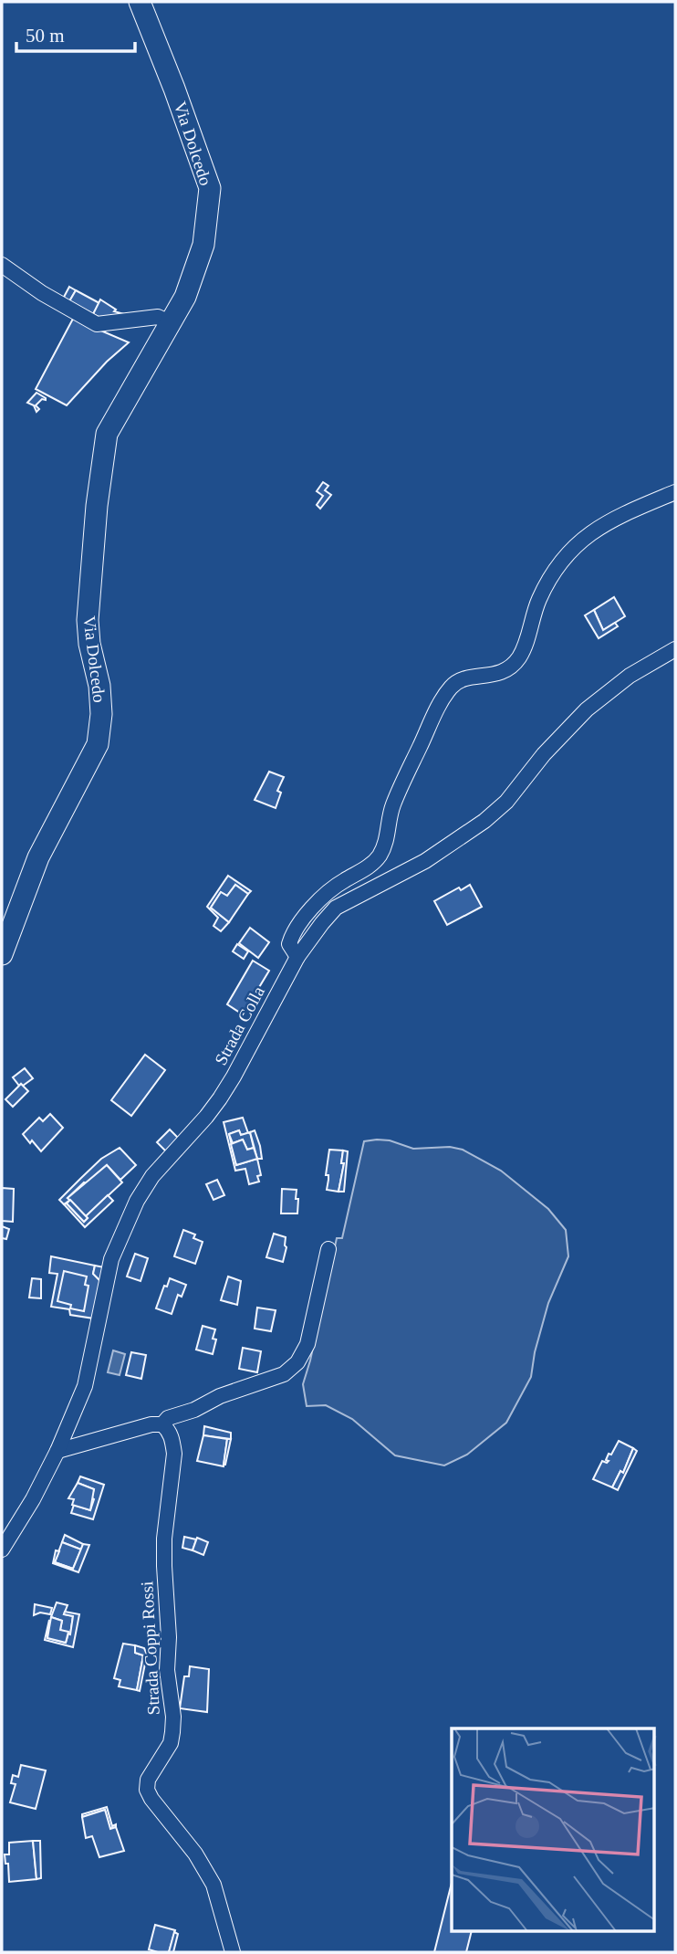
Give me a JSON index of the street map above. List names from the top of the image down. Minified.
{"streets":{"main road":["Via Dolcedo"],"street":["Strada Colla","Strada Coppi Rossi"]},"scale_bar":"50 m"}
